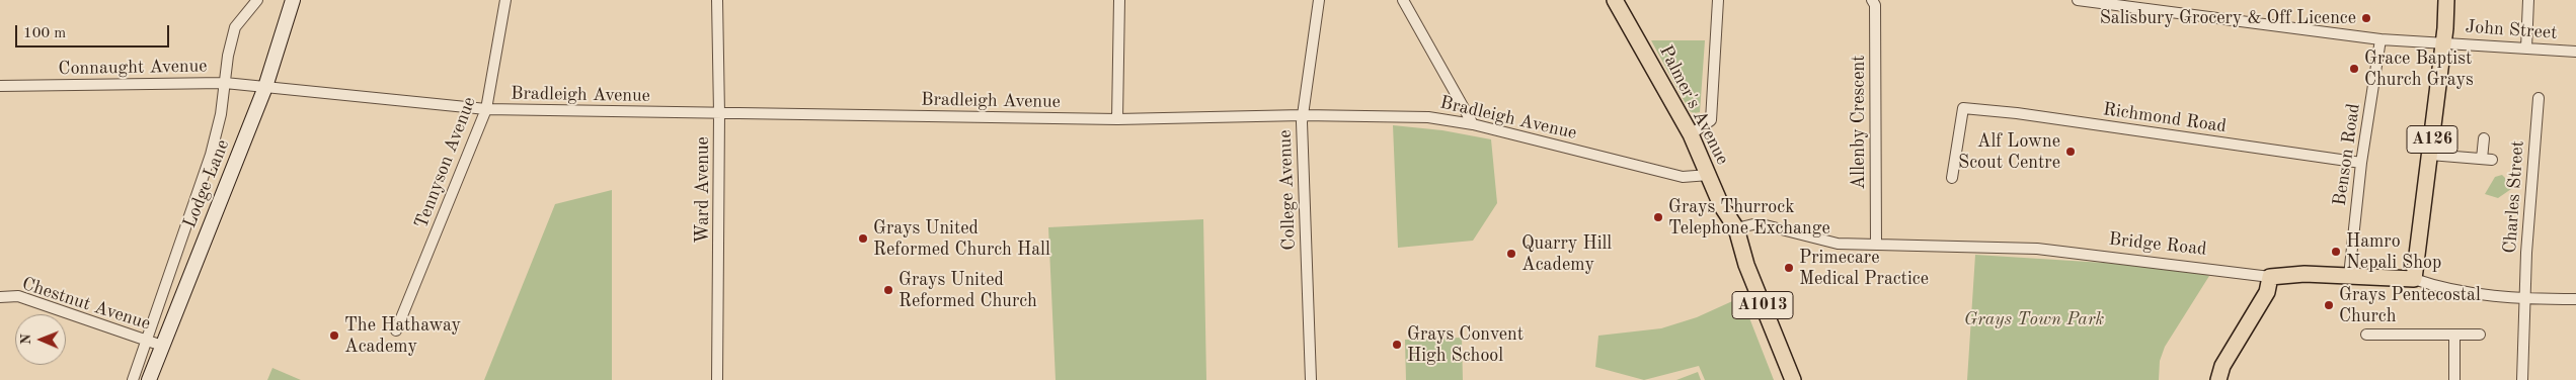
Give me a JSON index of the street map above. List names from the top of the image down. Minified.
{"streets":{"main road":["Palmer's Avenue","A126","Bridge Road","A1013"],"street":["John Street","Connaught Avenue","Bradleigh Avenue","Richmond Road","Allenby Crescent","Benson Road","Tennyson Avenue","Lodge Lane","Ward Avenue","College Avenue","Charles Street","Chestnut Avenue"]},"crossings":[["John Street","A126"],["John Street","Benson Road"],["Connaught Avenue","Bradleigh Avenue"],["Connaught Avenue","Lodge Lane"],["Bradleigh Avenue","Palmer's Avenue"],["Bradleigh Avenue","Tennyson Avenue"],["Bradleigh Avenue","Lodge Lane"],["Bradleigh Avenue","Ward Avenue"],["Bradleigh Avenue","College Avenue"],["Palmer's Avenue","Bridge Road"],["Palmer's Avenue","A1013"],["Richmond Road","Benson Road"],["Allenby Crescent","Bridge Road"],["A126","Bridge Road"],["Benson Road","Bridge Road"],["Lodge Lane","Chestnut Avenue"],["Charles Street","Bridge Road"],["Bridge Road","A1013"]],"parks":["Grays Town Park"],"places":["Salisbury Grocery & Off Licence","Grace Baptist Church Grays","Alf Lowne Scout Centre","Grays Thurrock Telephone Exchange","Grays United Reformed Church Hall","Hamro Nepali Shop","Quarry Hill Academy","Primecare Medical Practice","Grays United Reformed Church","Grays Pentecostal Church","The Hathaway Academy","Grays Convent High School"],"scale_bar":"100 m","north":"left"}
